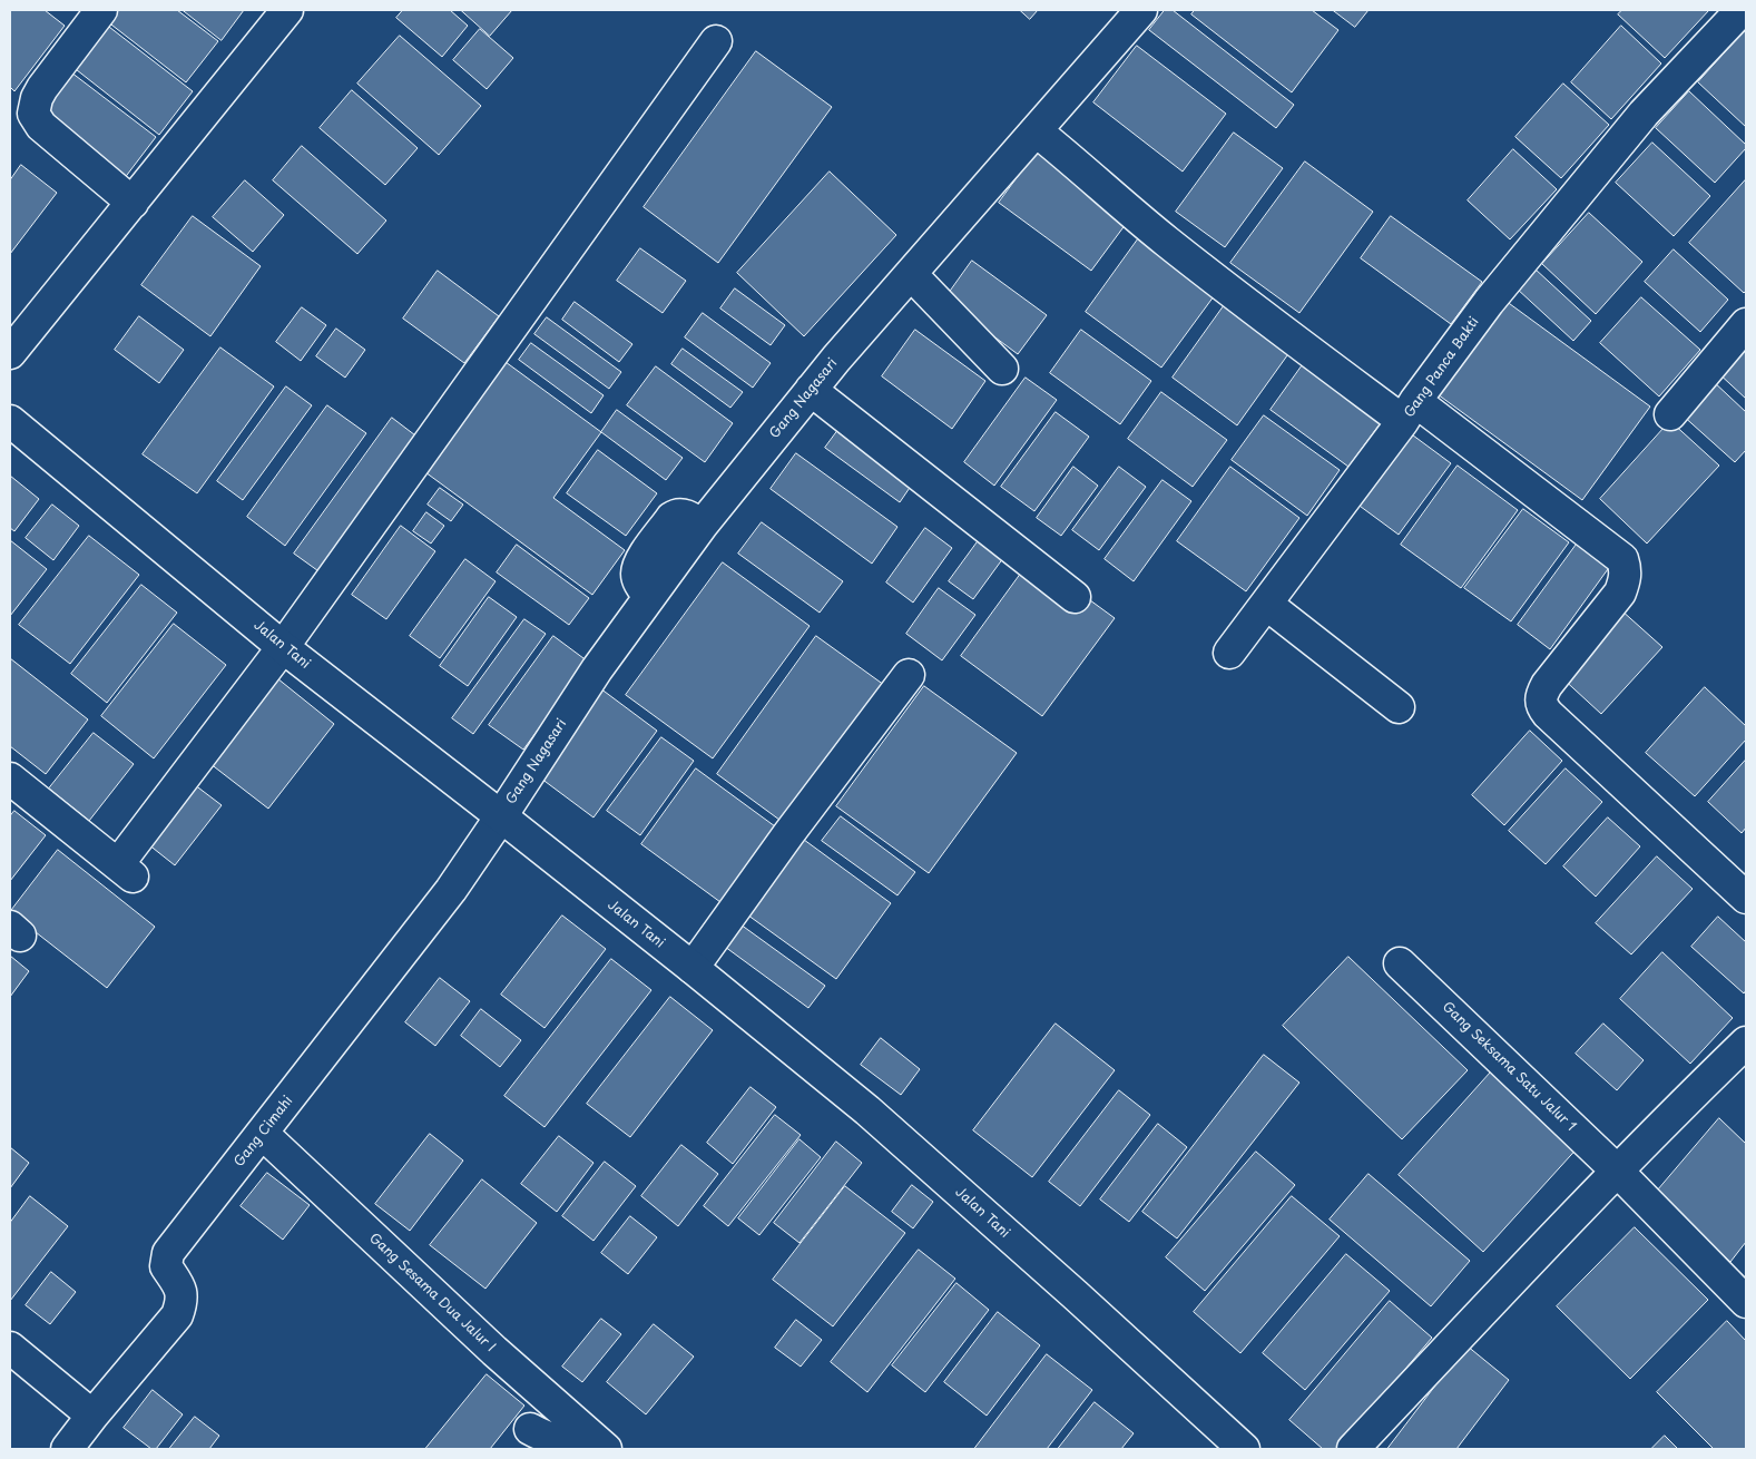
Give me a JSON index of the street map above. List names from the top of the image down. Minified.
{"streets":{"main road":["Gang Panca Bakti","Gang Nagasari","Jalan Tani","Gang Seksama Satu Jalur 1","Gang Cimahi","Gang Sesama Dua Jalur I"]},"crossings":[["Gang Panca Bakti","Gang Nagasari"],["Gang Nagasari","Jalan Tani"],["Gang Nagasari","Gang Cimahi"],["Jalan Tani","Gang Cimahi"],["Gang Cimahi","Gang Sesama Dua Jalur I"]]}
